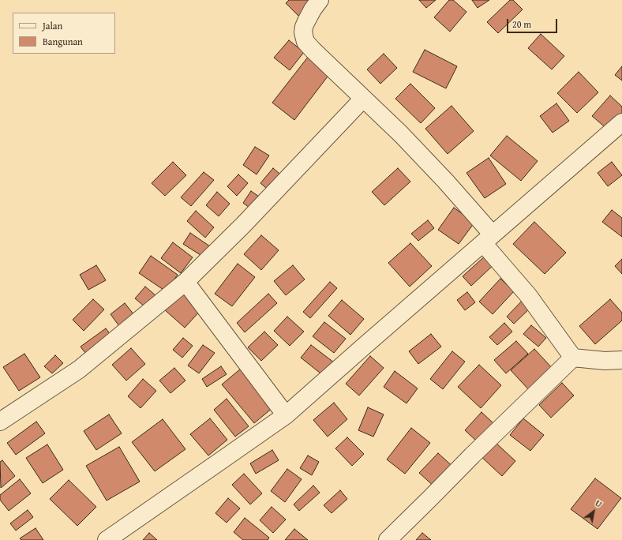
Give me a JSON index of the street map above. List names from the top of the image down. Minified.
{"legend":["Jalan","Bangunan"],"scale_bar":"20 m","north":"top right"}
